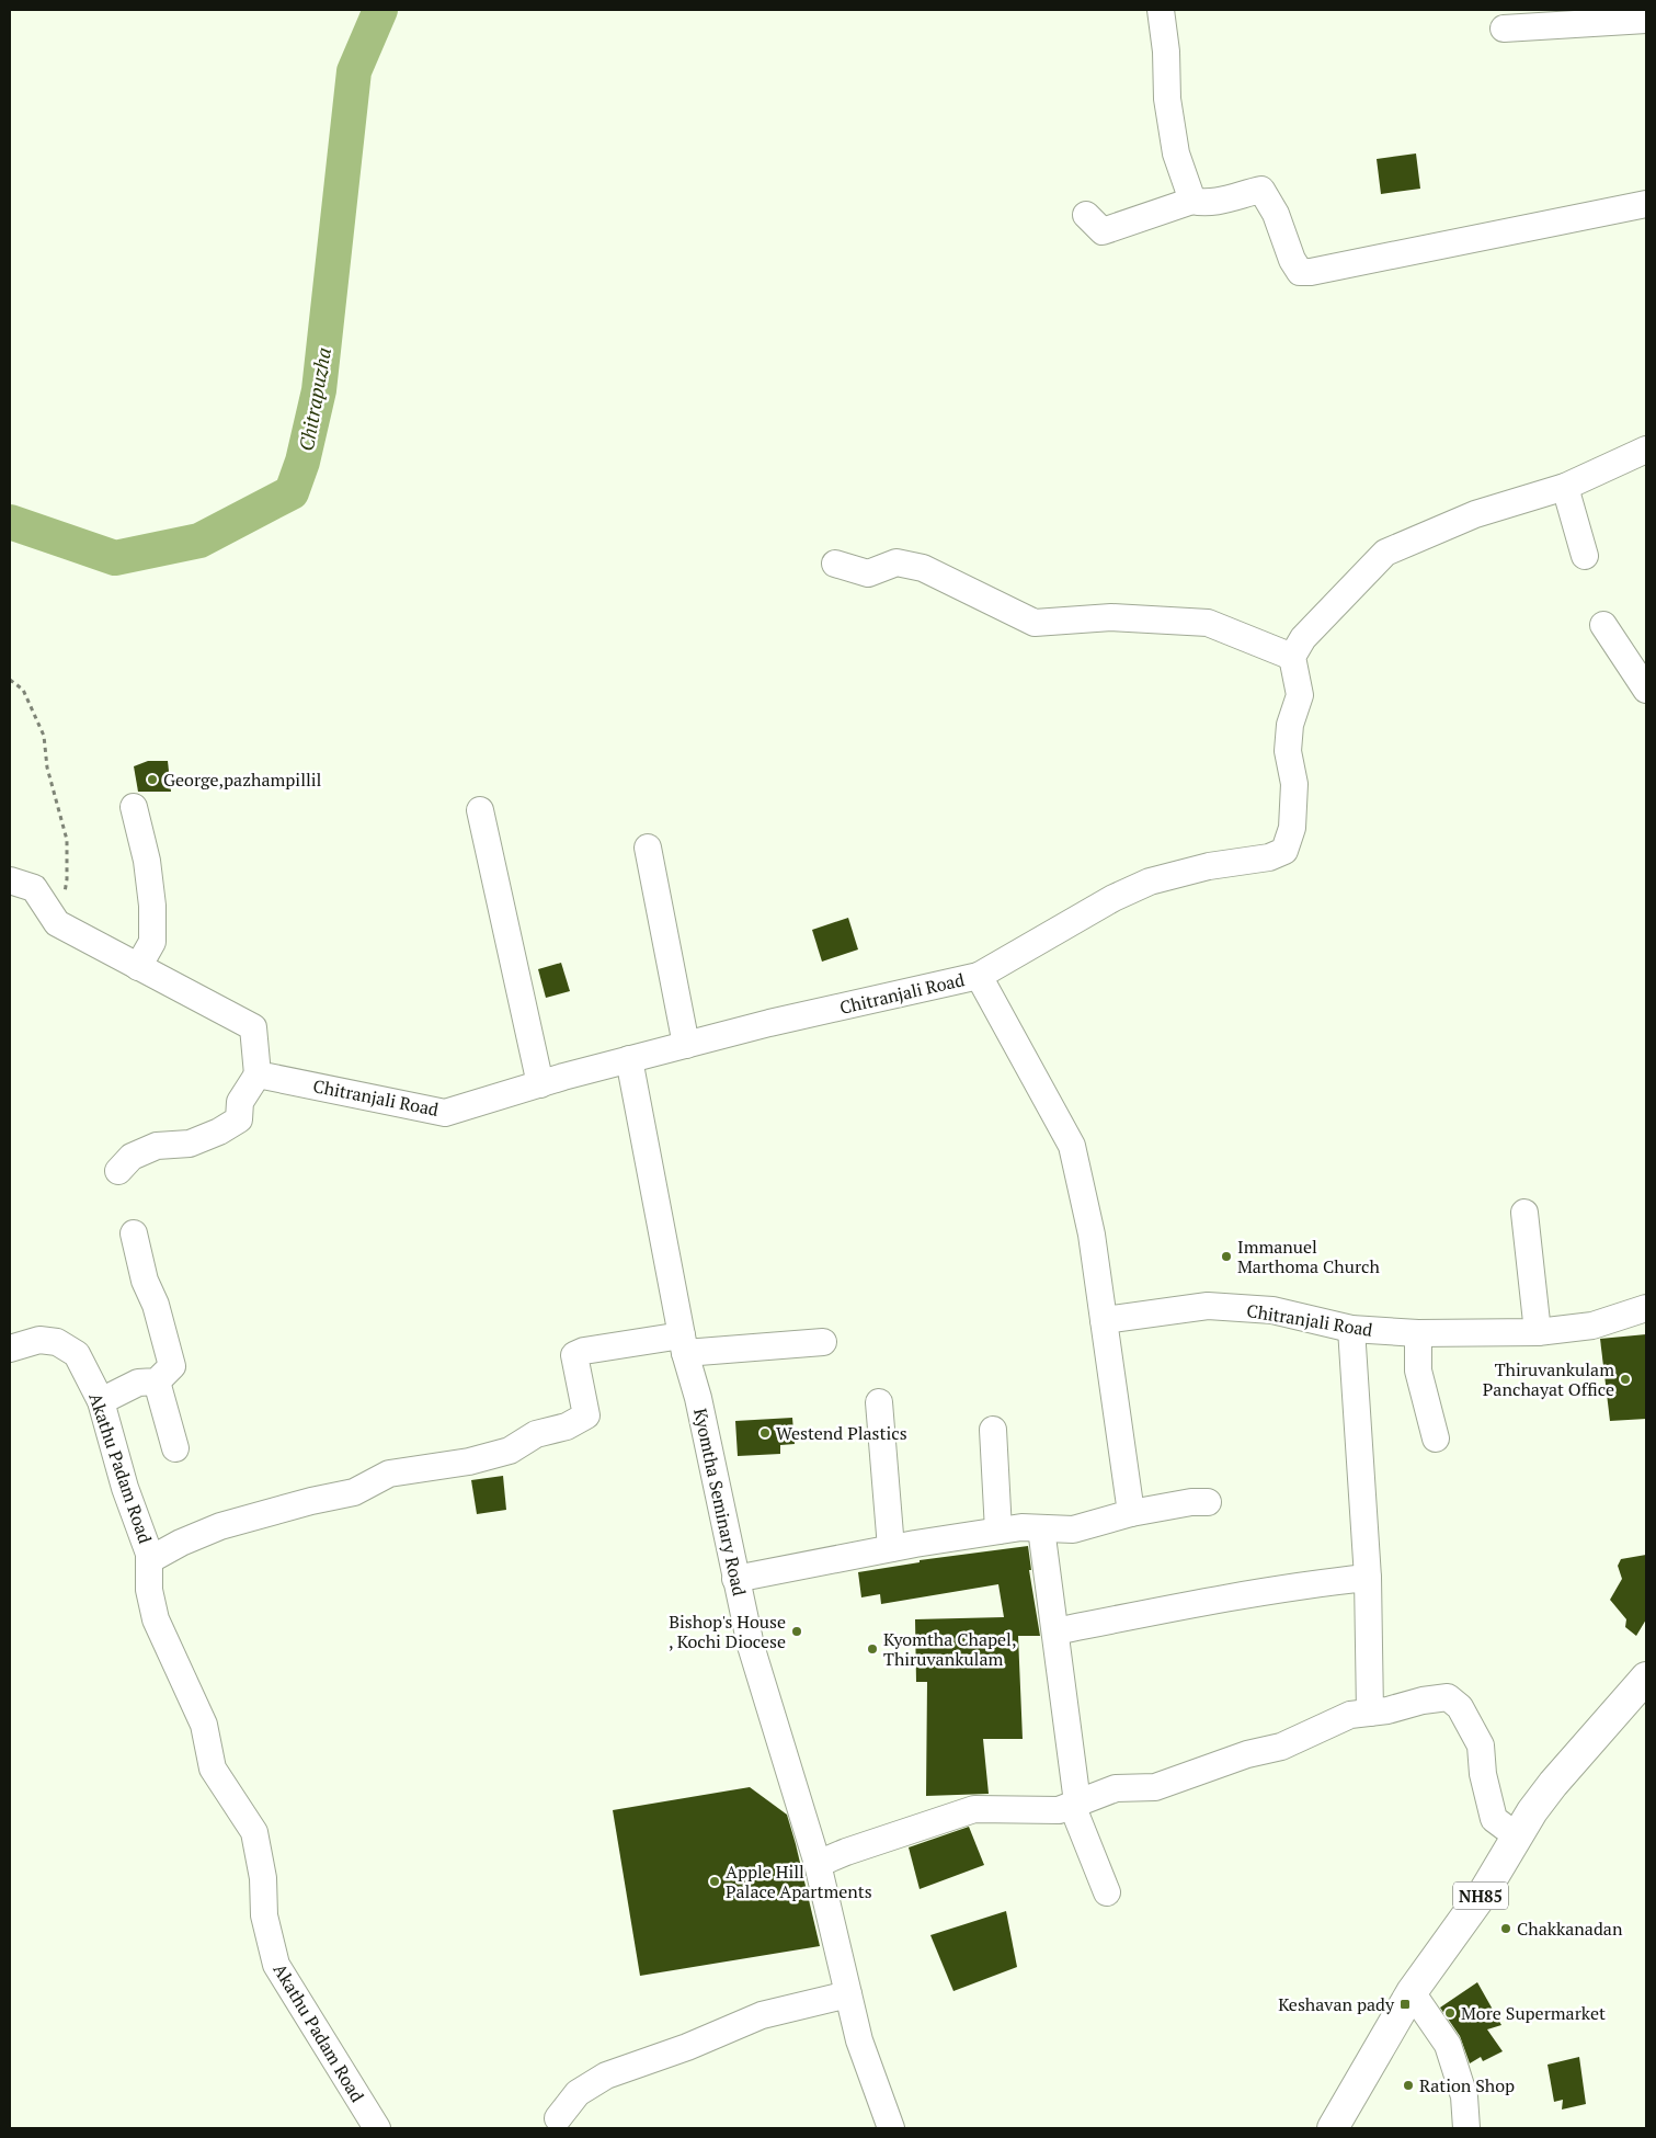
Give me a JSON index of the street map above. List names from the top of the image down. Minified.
{"streets":{"highway":["NH85"],"street":["Chitranjali Road","Akathu Padam Road","Kyomtha Seminary Road"]},"crossings":[["Chitranjali Road","Kyomtha Seminary Road"]],"water":["Chitrapuzha"],"places":{"other":["George,pazhampillil","Immanuel Marthoma Church","Thiruvankulam Panchayat Office","Westend Plastics","Bishop's House , Kochi Diocese","Kyomtha Chapel, Thiruvankulam","Apple Hill Palace Apartments","Chakkanadan","More Supermarket","Ration Shop"],"transit":["Keshavan pady"]}}
